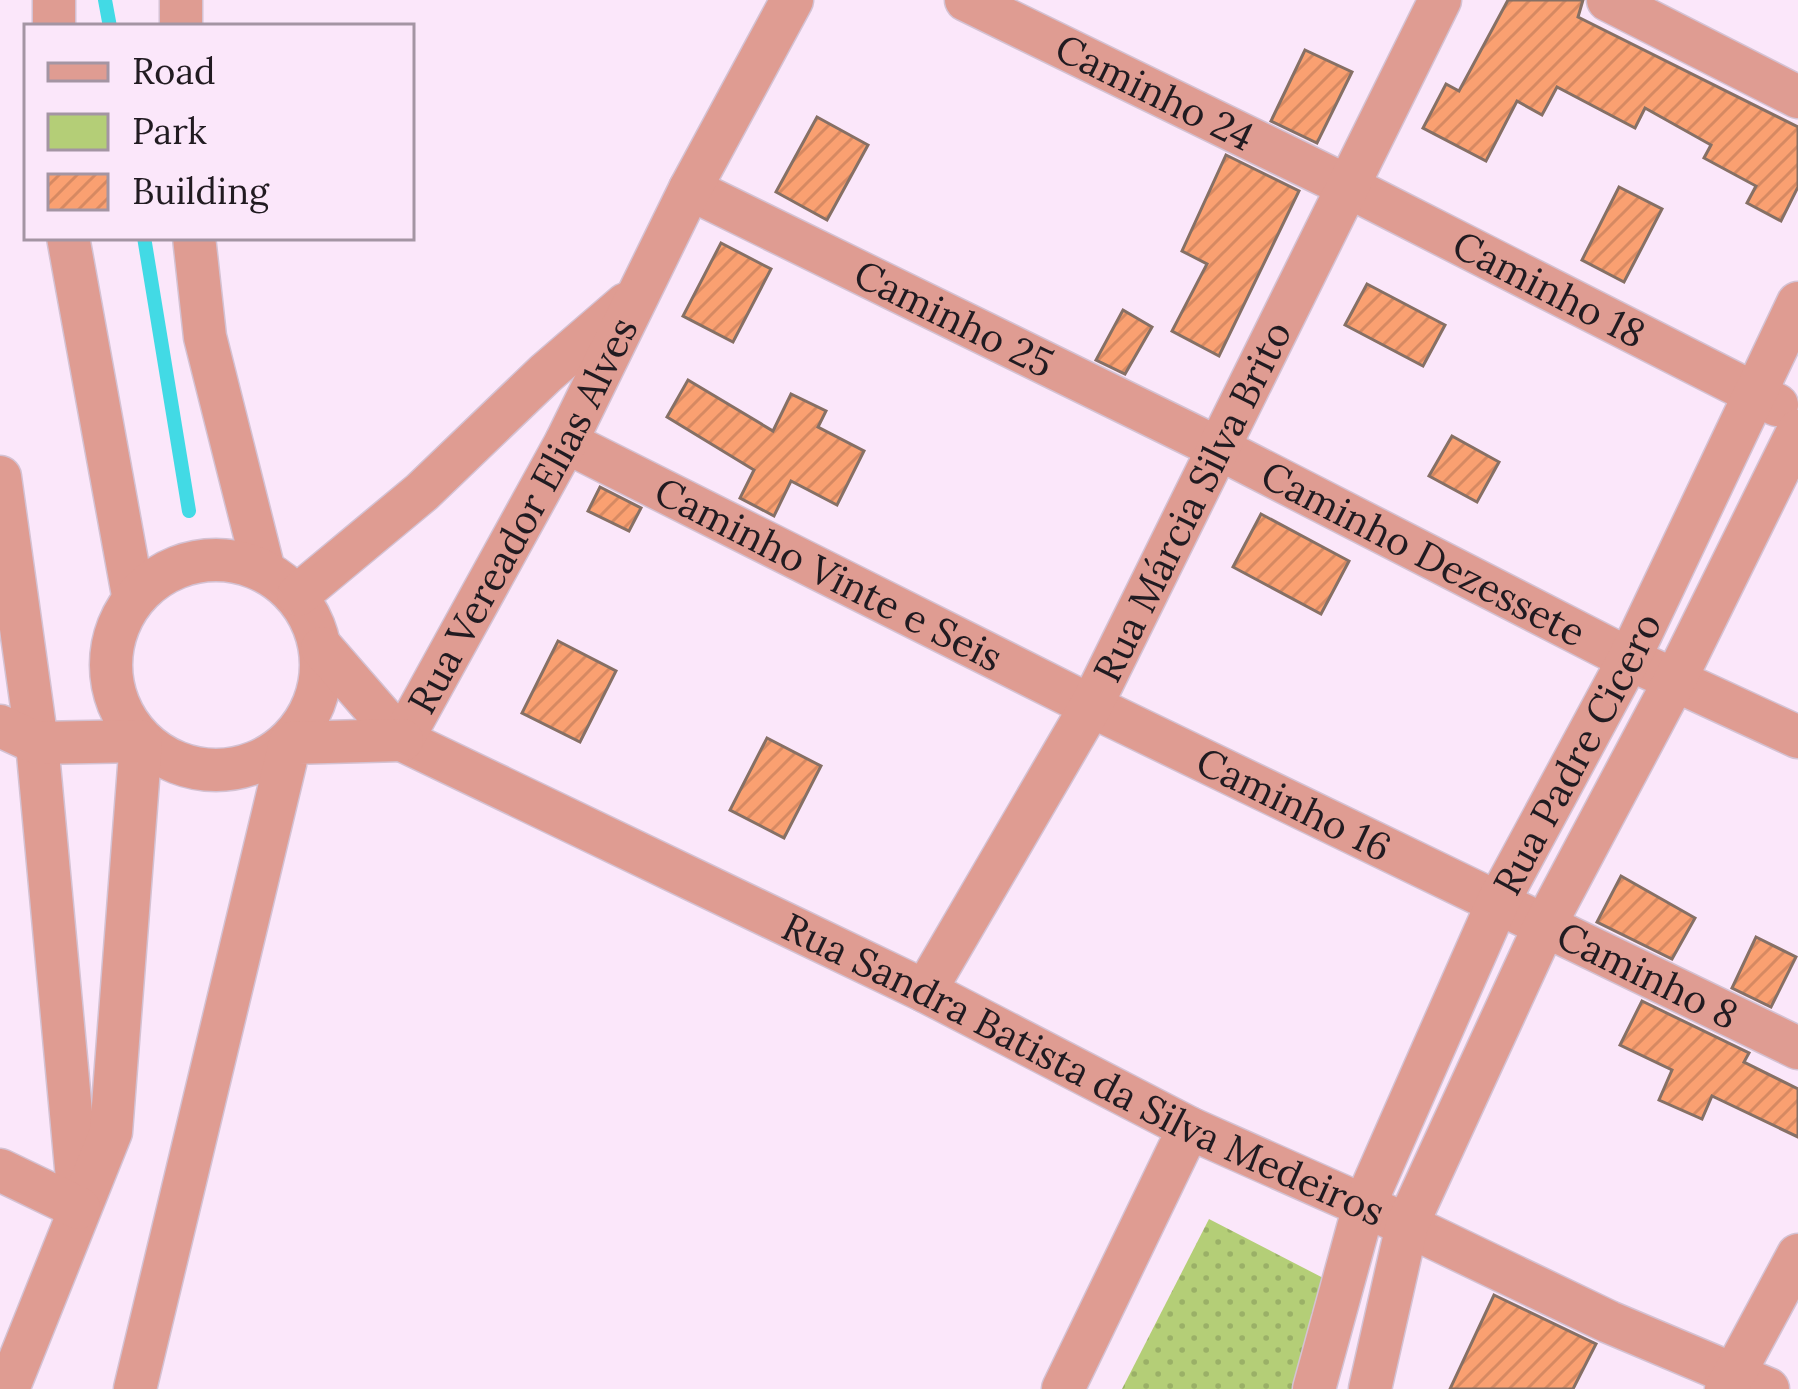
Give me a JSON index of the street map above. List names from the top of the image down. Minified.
{"streets":{"street":["Caminho 24","Caminho 18","Caminho 25","Rua Márcia Silva Brito","Rua Vereador Elias Alves","Caminho Dezessete","Caminho Vinte e Seis","Rua Padre Cicero","Caminho 16","Caminho 8","Rua Sandra Batista da Silva Medeiros"]},"crossings":[["Caminho 24","Caminho 18"],["Caminho 24","Rua Márcia Silva Brito"],["Caminho 18","Rua Márcia Silva Brito"],["Caminho 18","Rua Padre Cicero"],["Caminho 25","Rua Márcia Silva Brito"],["Caminho 25","Rua Vereador Elias Alves"],["Caminho 25","Caminho Dezessete"],["Rua Márcia Silva Brito","Caminho Dezessete"],["Rua Márcia Silva Brito","Caminho Vinte e Seis"],["Rua Márcia Silva Brito","Caminho 16"],["Rua Márcia Silva Brito","Rua Sandra Batista da Silva Medeiros"],["Rua Vereador Elias Alves","Caminho Vinte e Seis"],["Rua Vereador Elias Alves","Rua Sandra Batista da Silva Medeiros"],["Caminho Dezessete","Rua Padre Cicero"],["Caminho Vinte e Seis","Caminho 16"],["Rua Padre Cicero","Caminho 16"],["Rua Padre Cicero","Caminho 8"],["Rua Padre Cicero","Rua Sandra Batista da Silva Medeiros"],["Caminho 16","Caminho 8"]],"legend":["Road","Park","Building"]}
